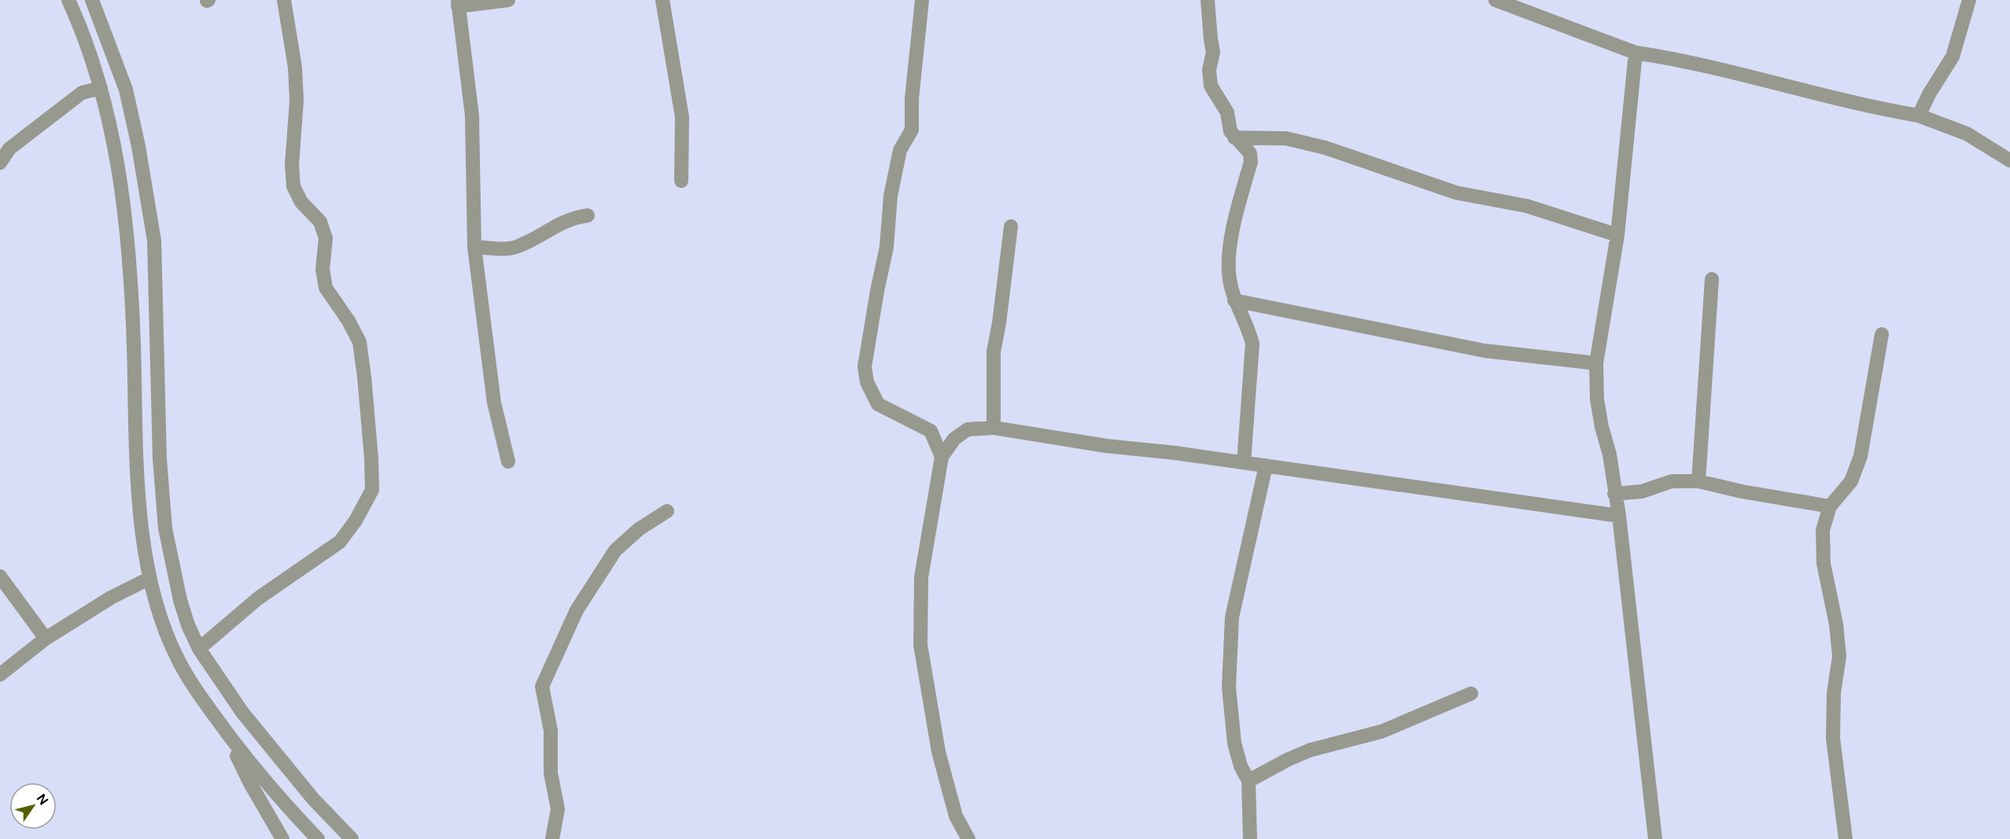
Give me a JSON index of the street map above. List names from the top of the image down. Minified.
{"north":"top right"}
